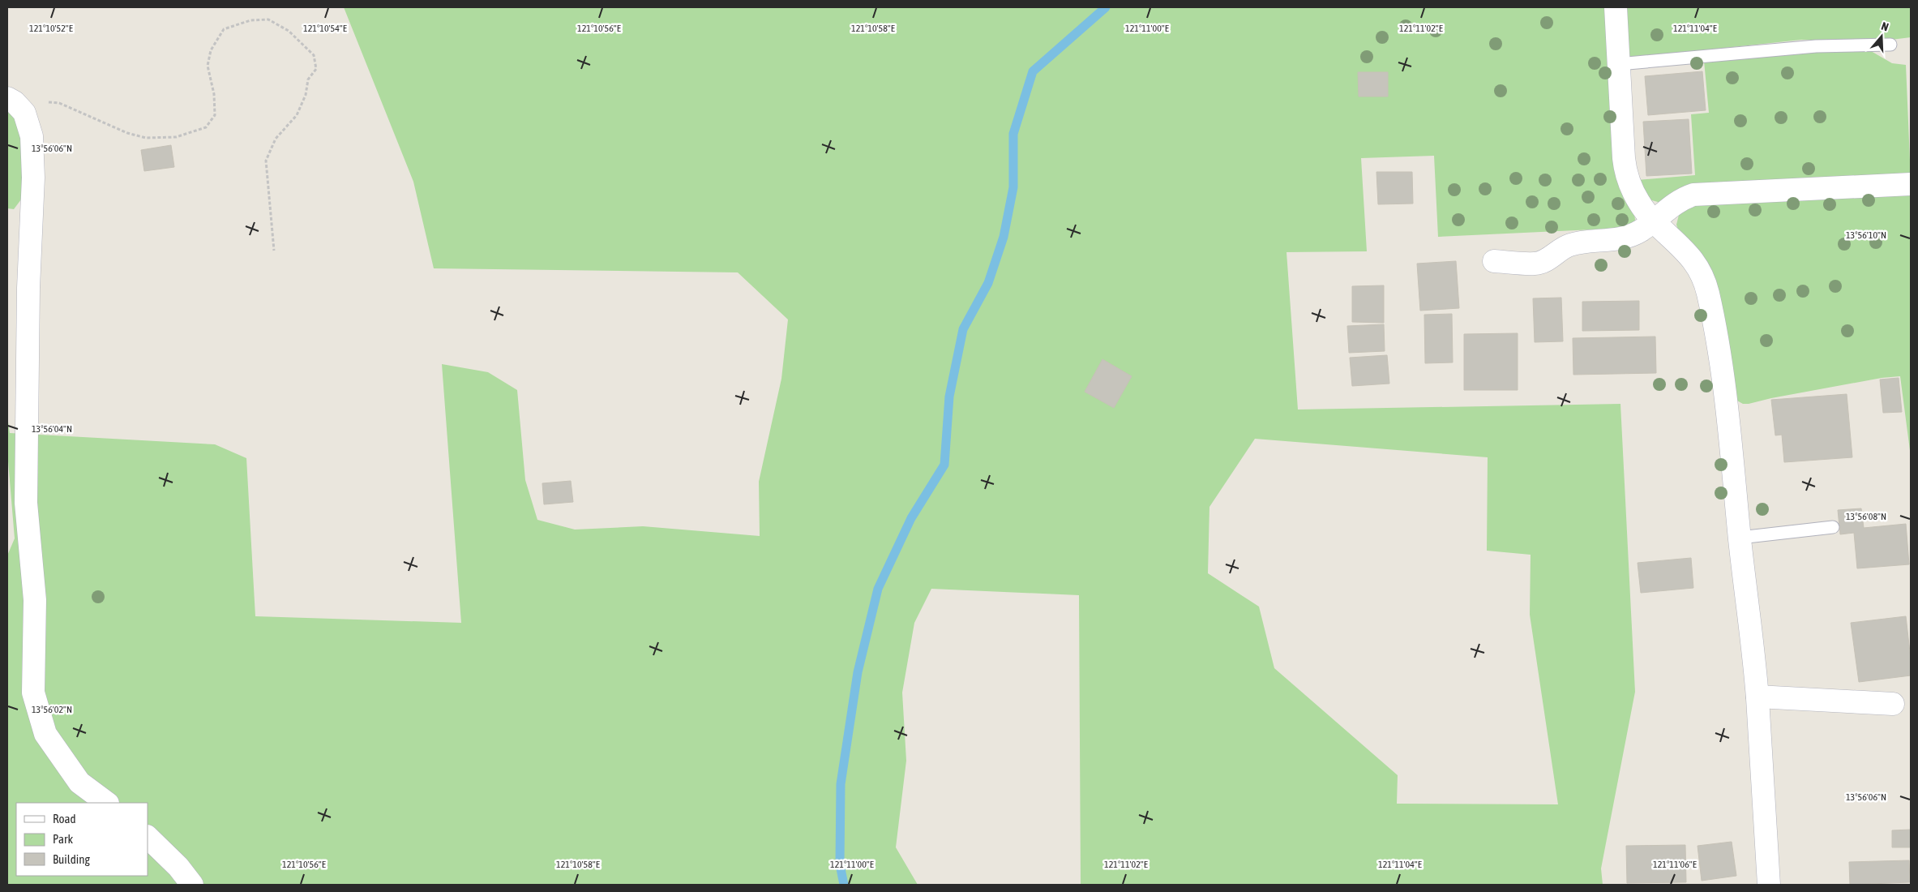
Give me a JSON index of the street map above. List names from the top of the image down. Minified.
{"legend":["Road","Park","Building"],"north":"top","coordinates":["121°10'52\"E","121°10'54\"E","121°10'56\"E","121°10'58\"E","121°11'00\"E","121°11'02\"E","121°11'04\"E","13°56'06\"N","13°56'10\"N","13°56'04\"N","13°56'08\"N","13°56'02\"N","121°11'06\"E"]}
